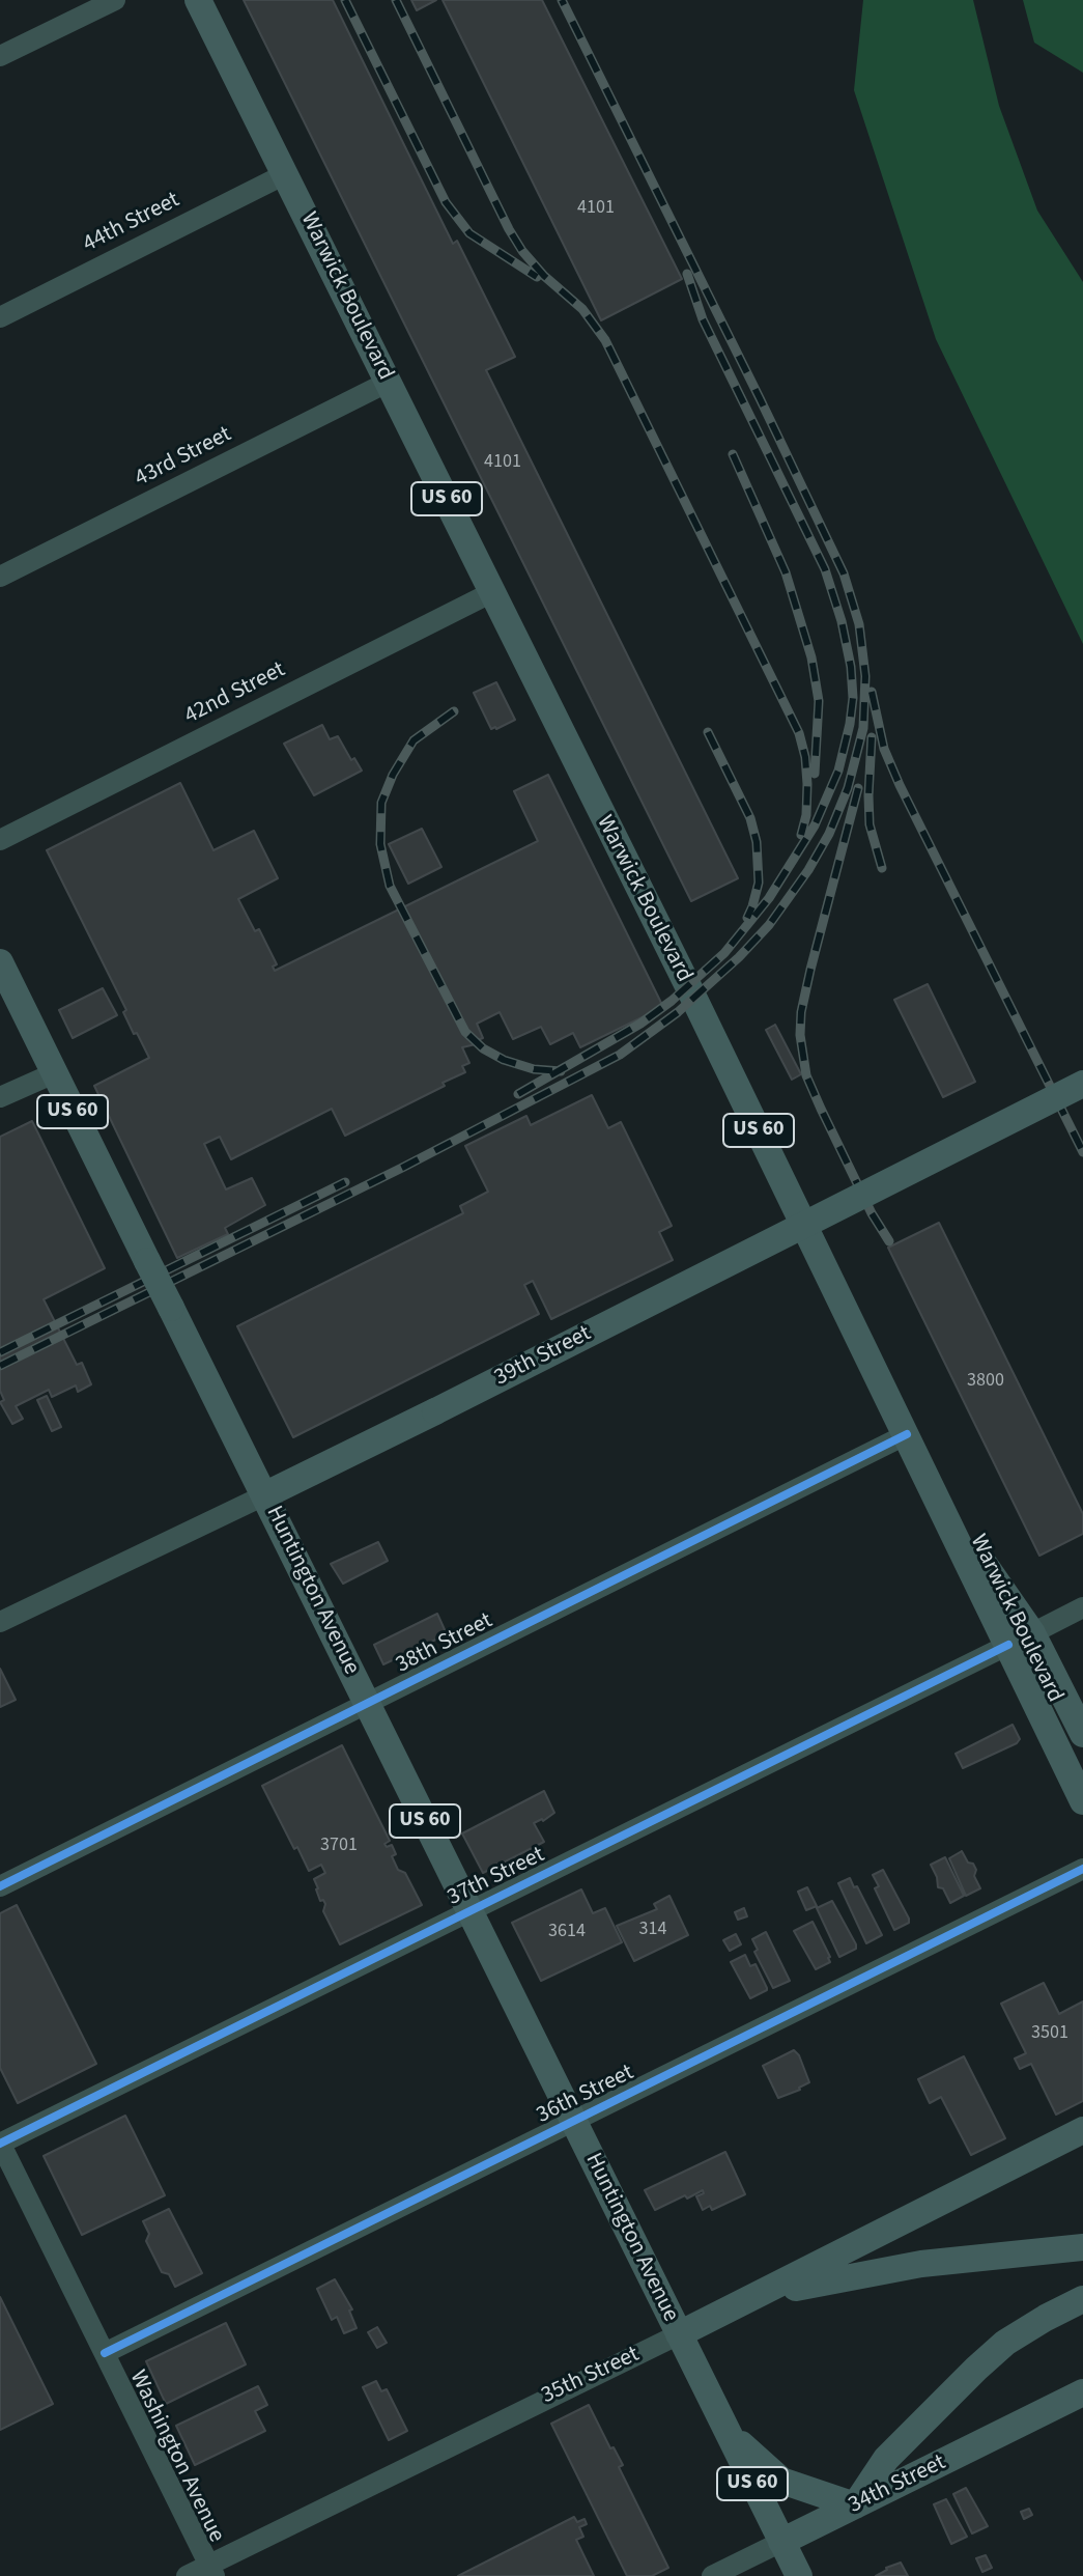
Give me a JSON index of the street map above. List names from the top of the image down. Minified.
{"streets":{"main road":["Warwick Boulevard","US 60","39th Street","Huntington Avenue","35th Street","34th Street"],"street":["44th Street","43rd Street","42nd Street","38th Street","37th Street","36th Street","Washington Avenue"]},"crossings":[["44th Street","Warwick Boulevard"],["Warwick Boulevard","43rd Street"],["Warwick Boulevard","42nd Street"],["Warwick Boulevard","38th Street"],["Warwick Boulevard","37th Street"],["39th Street","Huntington Avenue"],["Huntington Avenue","38th Street"],["Huntington Avenue","37th Street"],["Huntington Avenue","36th Street"],["Huntington Avenue","35th Street"],["Huntington Avenue","34th Street"],["37th Street","Washington Avenue"],["36th Street","Washington Avenue"],["35th Street","Washington Avenue"]],"house_numbers":["4101","4101","3800","3701","314","3614","3501"]}
